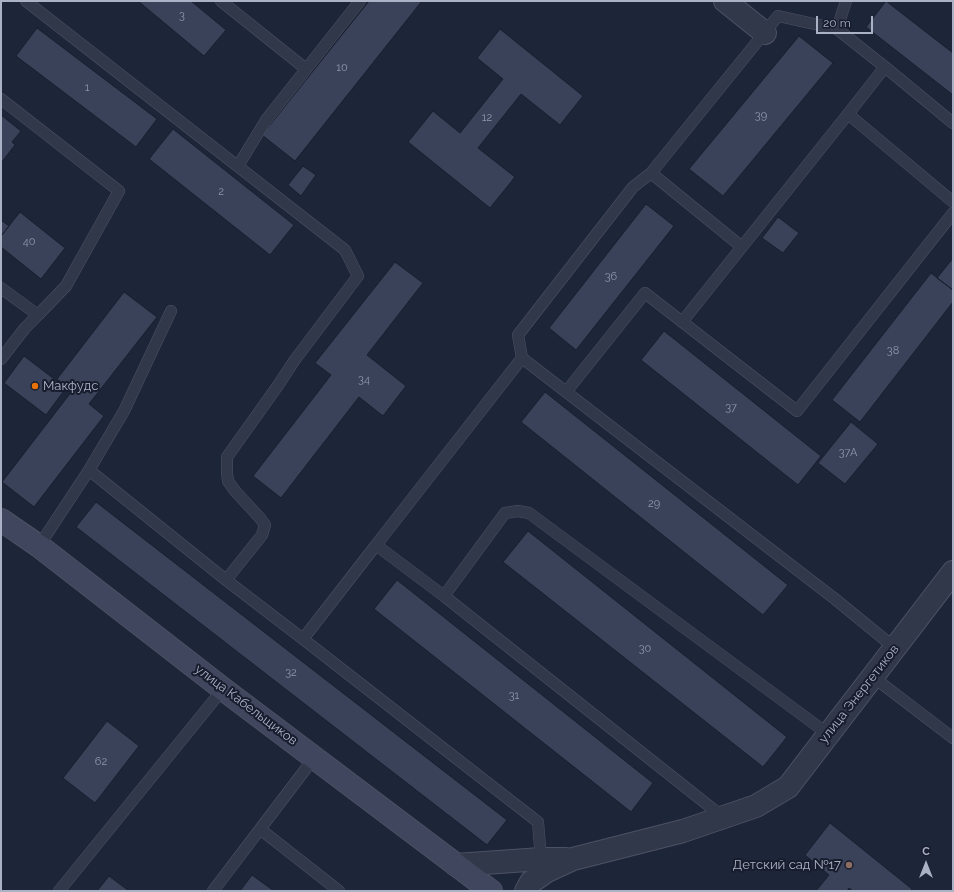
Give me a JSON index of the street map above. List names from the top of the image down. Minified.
{"streets":{"street":["улица Энергетиков","улица Кабельщиков"]},"places":["Макфудс","Детский сад №17"],"house_numbers":["3","10","1","39","12","2","40","36","38","34","37","37А","29","30","32","31","62"],"scale_bar":"20 m","north":"top"}
